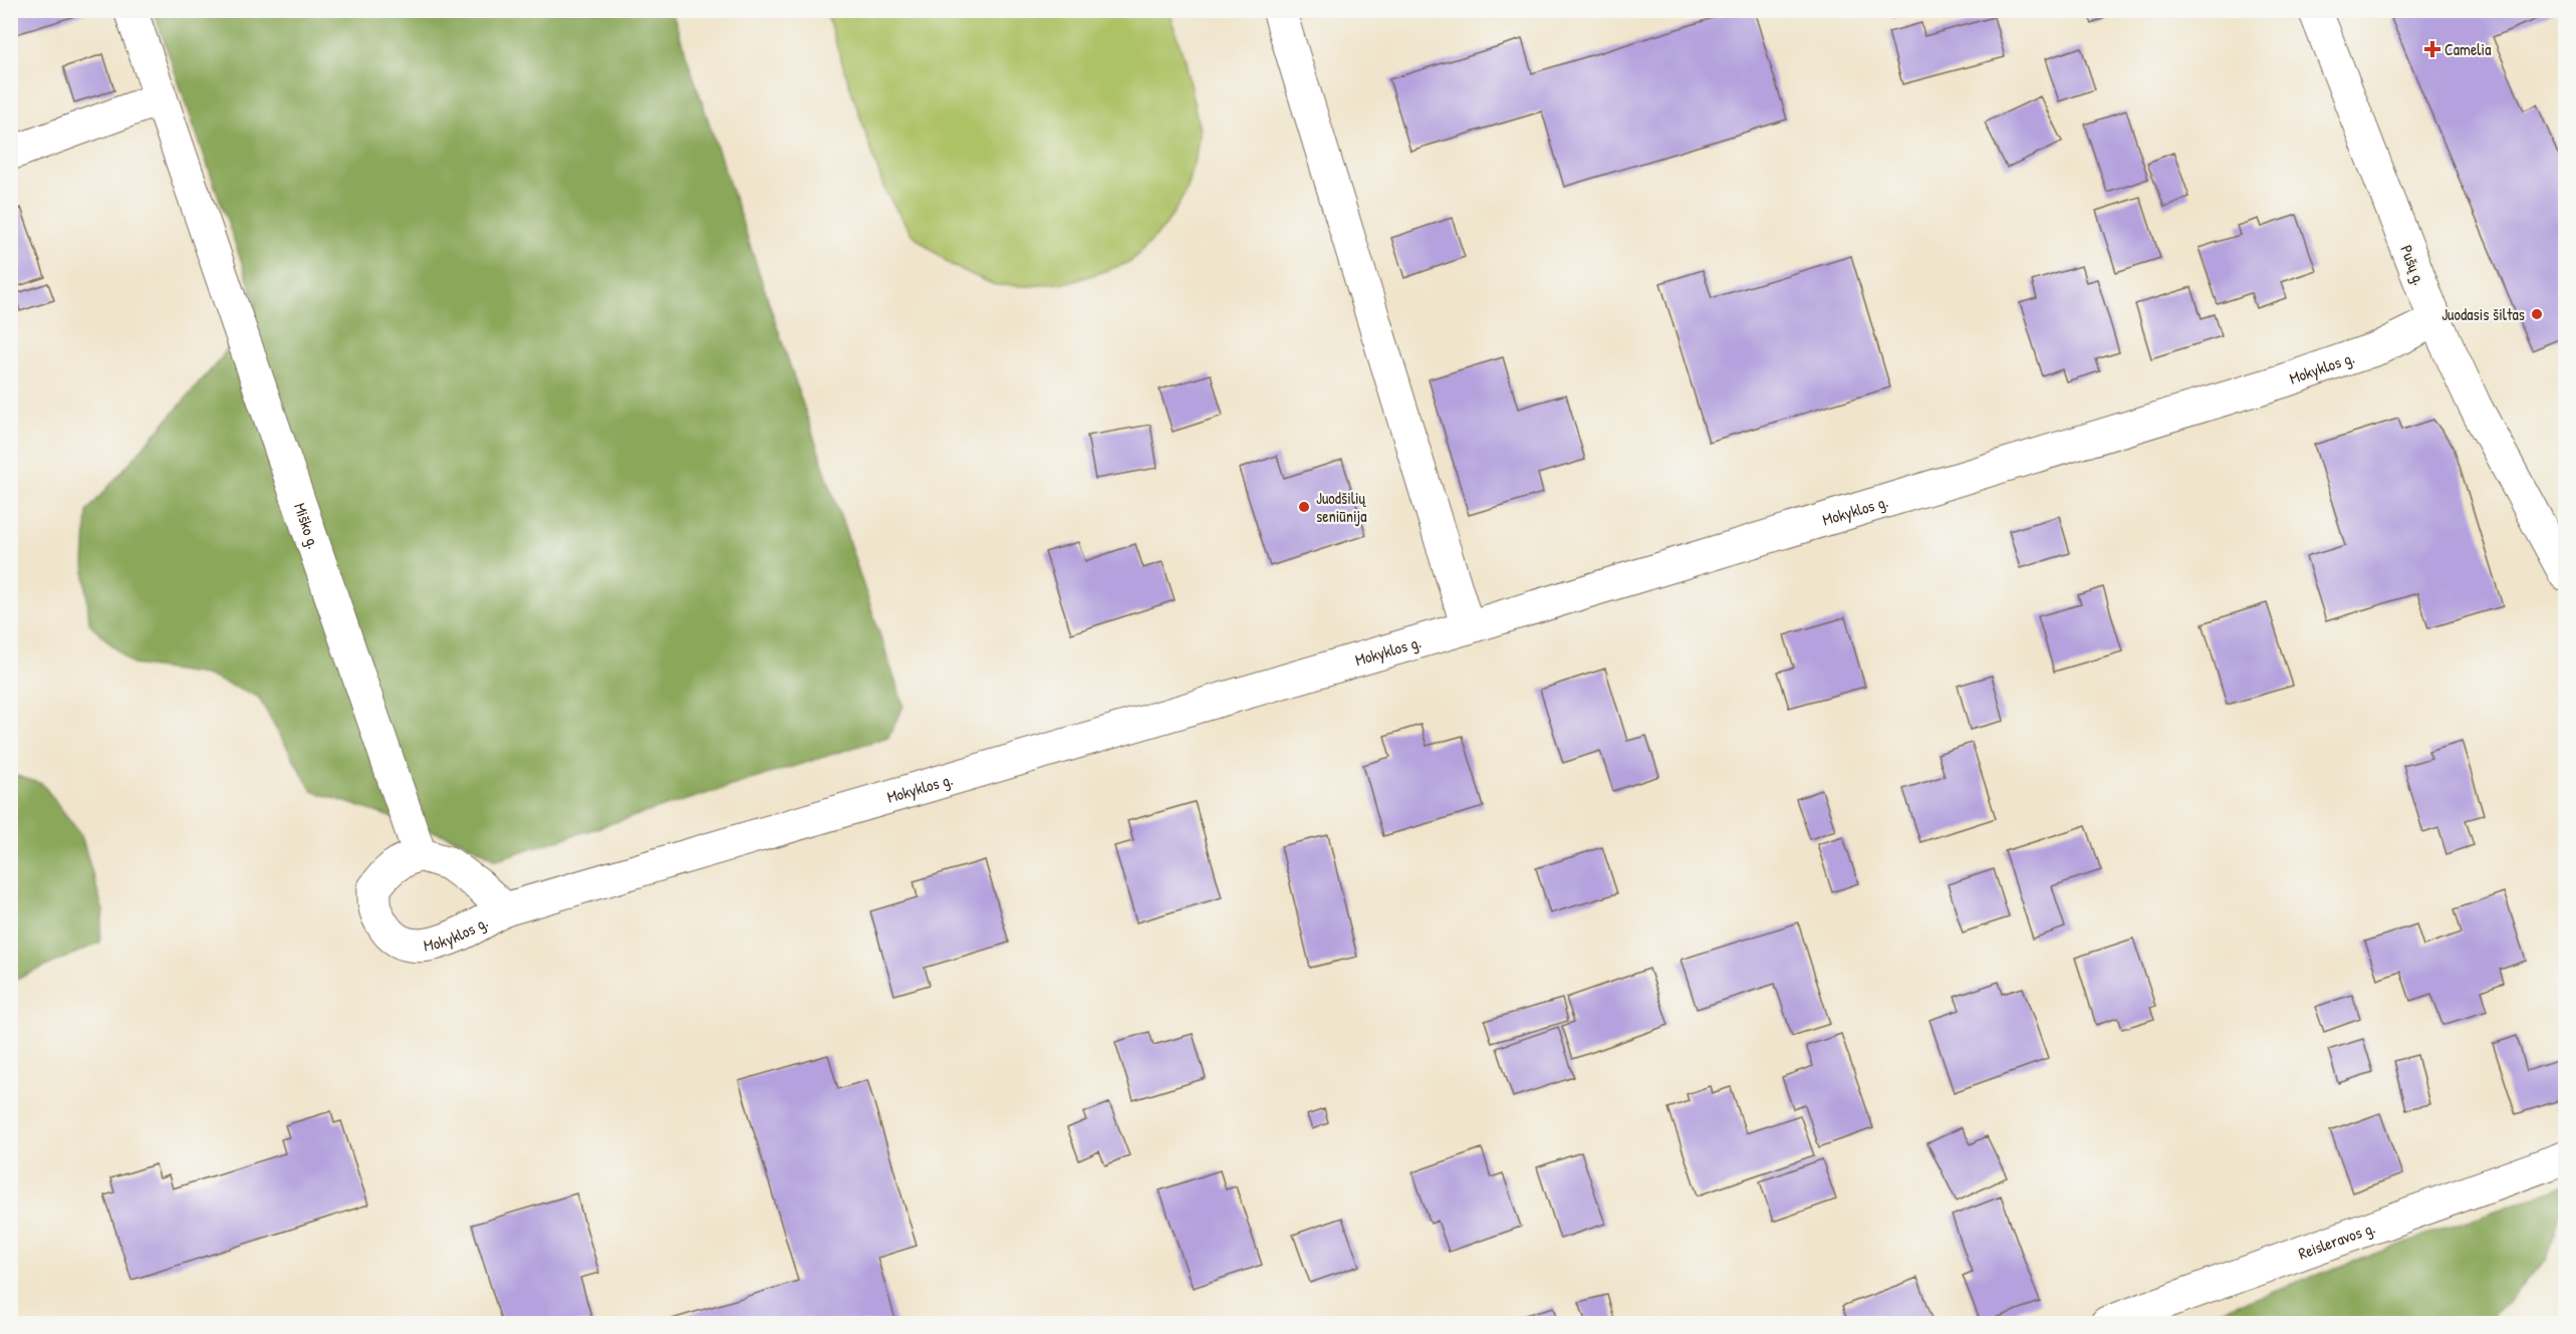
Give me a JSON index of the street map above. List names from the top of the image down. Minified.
{"streets":{"street":["Pušų g.","Mokyklos g.","Miško g.","Reisleravos g."]},"crossings":[["Pušų g.","Mokyklos g."],["Mokyklos g.","Miško g."]],"places":{"health":["Camelia"],"other":["Juodasis šiltas","Juodšilių seniūnija"]}}
